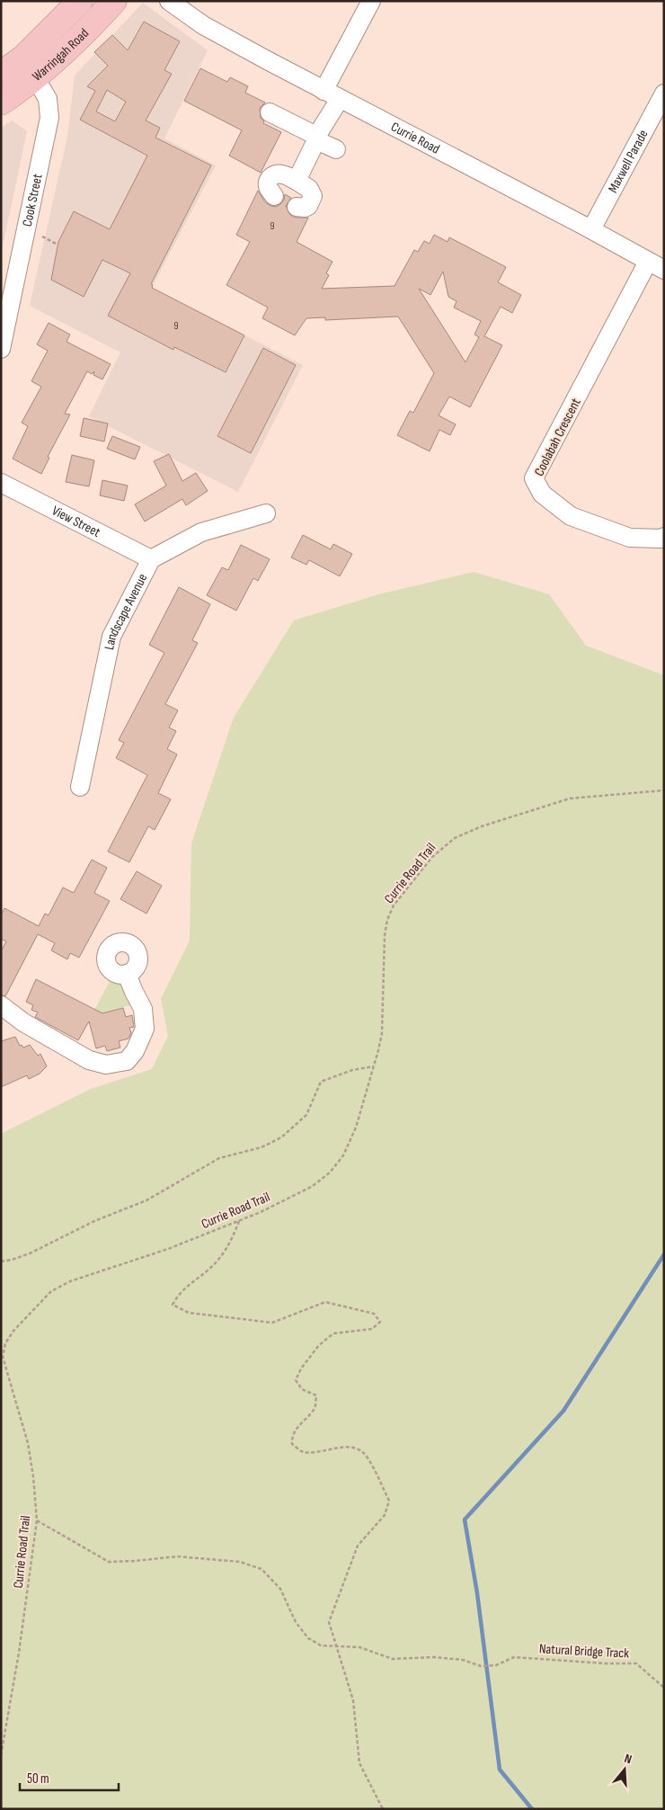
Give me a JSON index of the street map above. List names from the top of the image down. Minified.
{"streets":{"highway":["Warringah Road"],"street":["Currie Road","Maxwell Parade","Cook Street","Coolabah Crescent","View Street","Landscape Avenue"],"path":["Currie Road Trail","Natural Bridge Track"]},"crossings":[["Warringah Road","Cook Street"],["Currie Road","Maxwell Parade"],["Currie Road","Coolabah Crescent"],["View Street","Landscape Avenue"]],"house_numbers":["9","9"],"scale_bar":"50 m","north":"top"}
